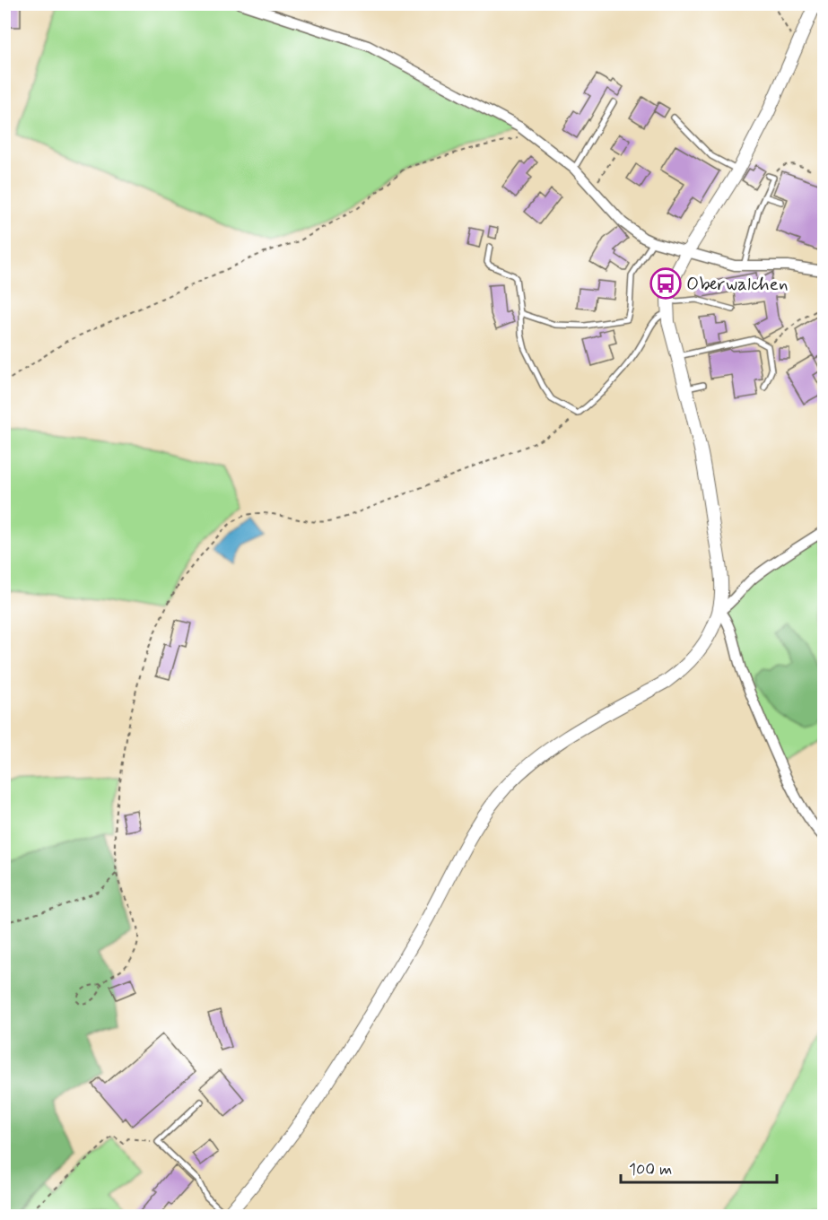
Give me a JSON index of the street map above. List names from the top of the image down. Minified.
{"places":{"bus stop":["Oberwalchen"]},"scale_bar":"100 m"}
